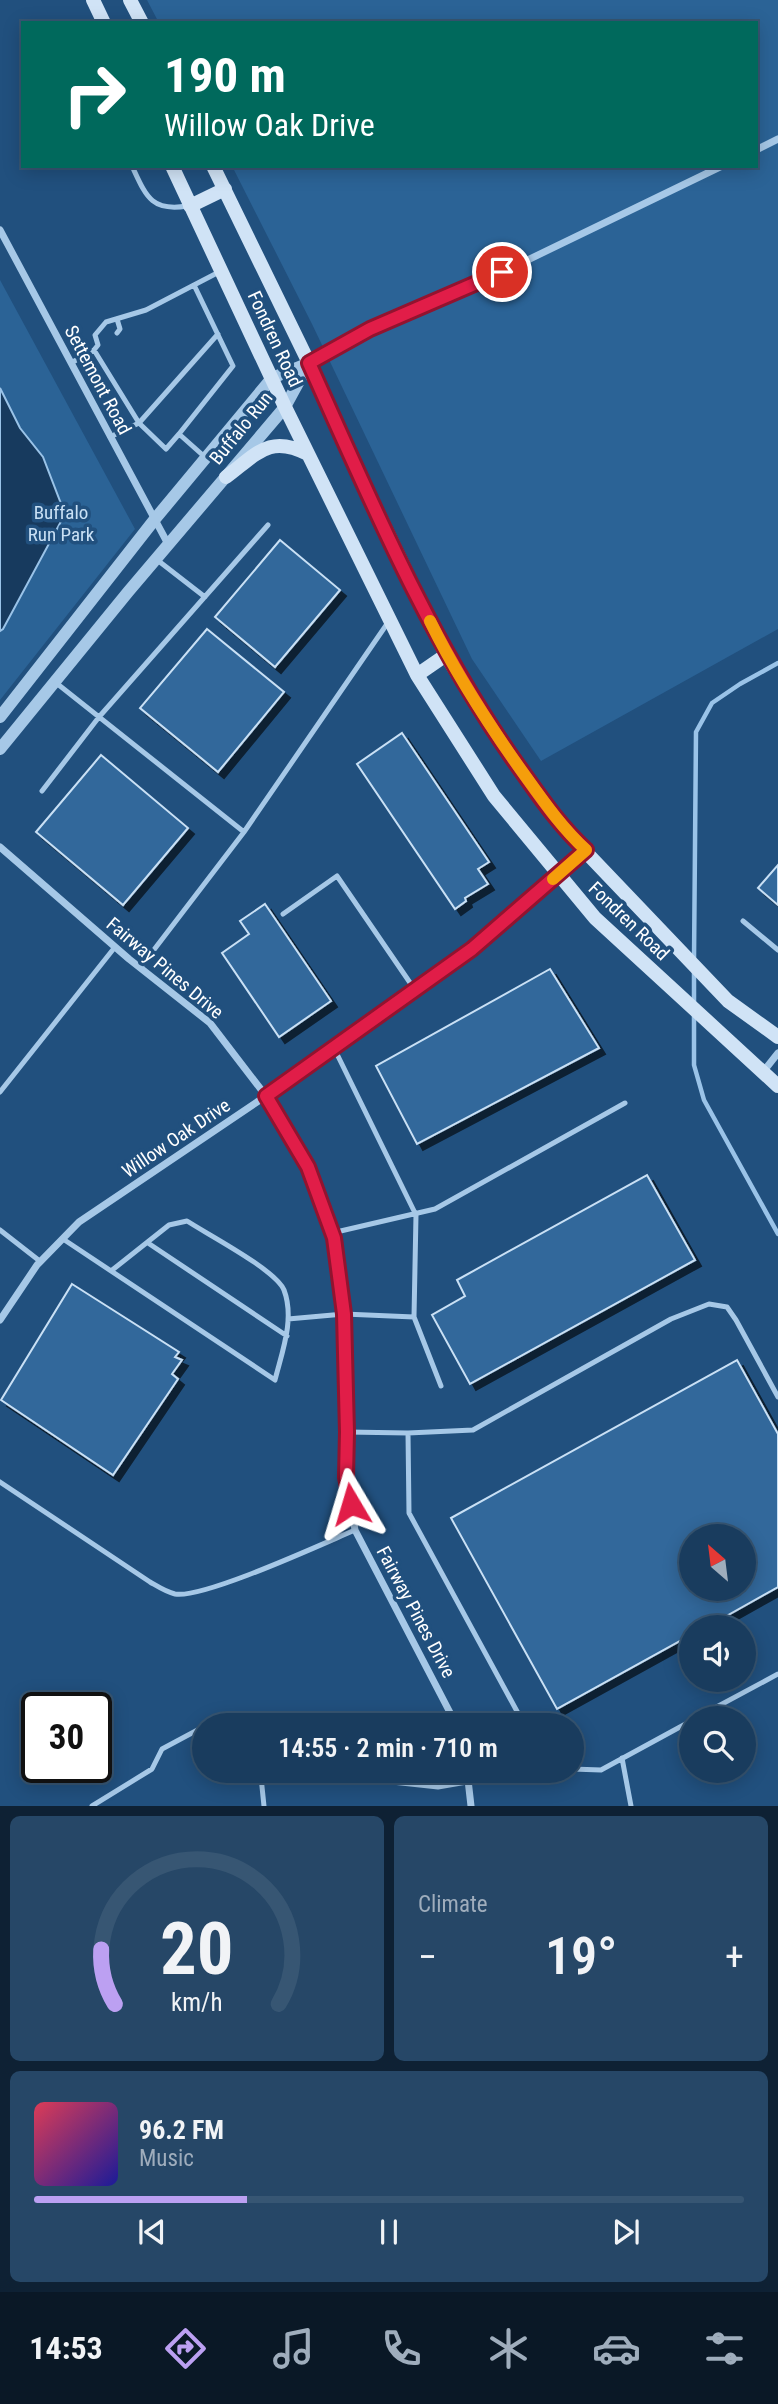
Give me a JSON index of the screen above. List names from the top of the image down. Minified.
{"streets":{"main road":["Fondren Road"],"street":["Settemont Road","Buffalo Run","Fairway Pines Drive","Willow Oak Drive"]},"crossings":[["Fondren Road","Buffalo Run"],["Fondren Road","Willow Oak Drive"],["Settemont Road","Buffalo Run"],["Fairway Pines Drive","Willow Oak Drive"]],"parks":["Buffalo Run Park"],"north":"top left","page":{"turn":["190 m","Willow Oak Drive"],"limit":"30","trip":"14:55 · 2 min · 710 m","tile":"Climate","heat":["−","19°","+"],"song":["96.2 FM","Music"],"tabs":"14:53","gauge":["20","km/h"]}}
